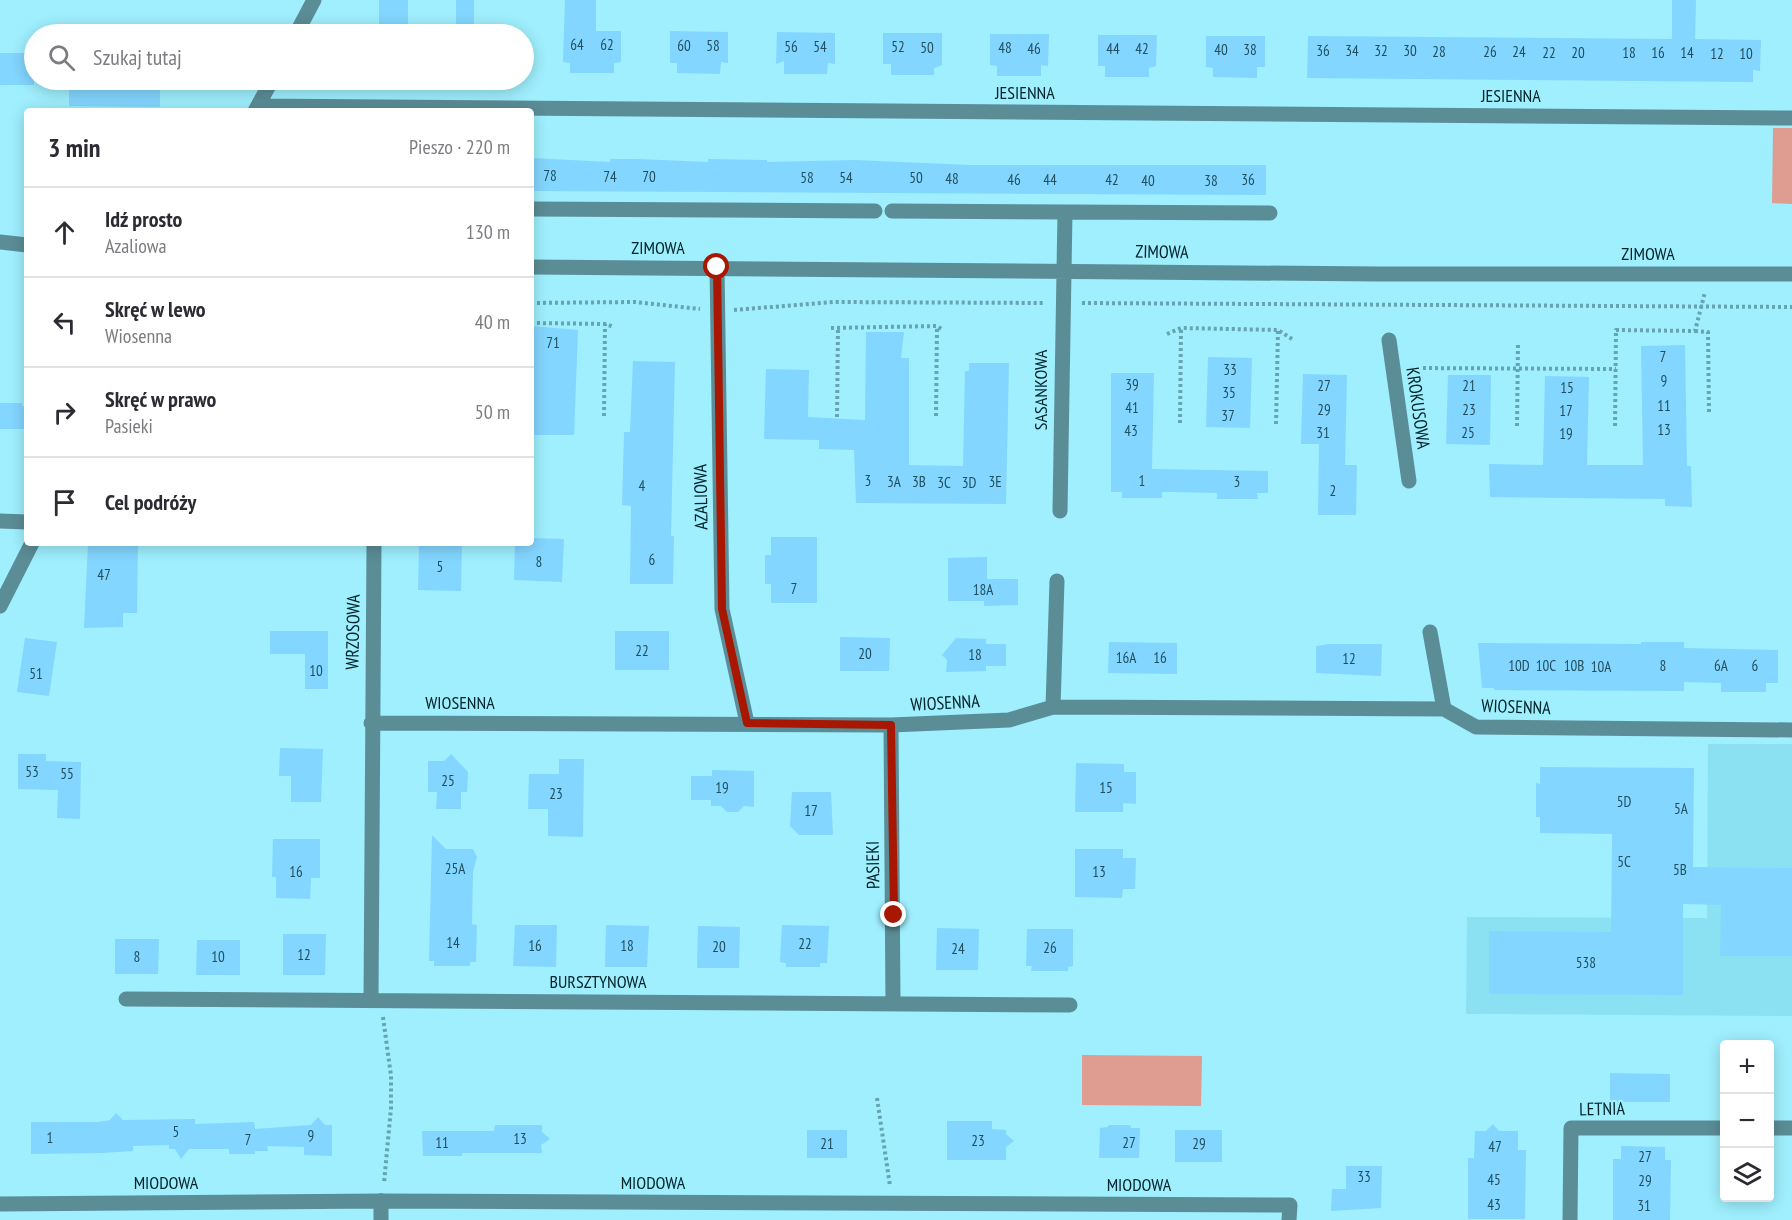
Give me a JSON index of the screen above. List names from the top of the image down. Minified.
{"streets":{"street":["JESIENNA","ZIMOWA","SASANKOWA","KROKUSOWA","AZALIOWA","WRZOSOWA","WIOSENNA","PASIEKI","BURSZTYNOWA","LETNIA","MIODOWA"]},"crossings":[["ZIMOWA","SASANKOWA"],["ZIMOWA","AZALIOWA"],["AZALIOWA","WIOSENNA"],["WRZOSOWA","WIOSENNA"],["WIOSENNA","PASIEKI"],["PASIEKI","BURSZTYNOWA"]],"house_numbers":["64","62","60","58","56","54","52","50","48","46","44","42","40","38","36","34","32","30","28","26","24","22","20","18","16","14","12","10","78","74","70","58","54","50","48","46","44","42","36","40","38","71","7","33","9","39","27","21","15","35","11","41","29","23","17","37","13","43","31","25","19","3","1","3A","3B","3E","3","3C","3D","4","2","6","8","5","47","7","18A","22","20","18","16A","16","12","10D","10C","10B","8","6A","6","10A","10","51","53","55","25","19","15","23","5D","5A","17","5C","25A","5B","16","13","14","22","16","18","20","26","24","12","8","10","538","5","9","1","13","7","23","11","27","21","29","47","27","33","45","29","43","31"],"page":{"search":"Szukaj tutaj","heading":["3 min","Pieszo · 220 m"],"list":[["Idź prosto","Azaliowa","130 m"],["Skręć w lewo","Wiosenna","40 m"],["Skręć w prawo","Pasieki","50 m"],"Cel podróży"],"map_buttons":["+","−"]}}
